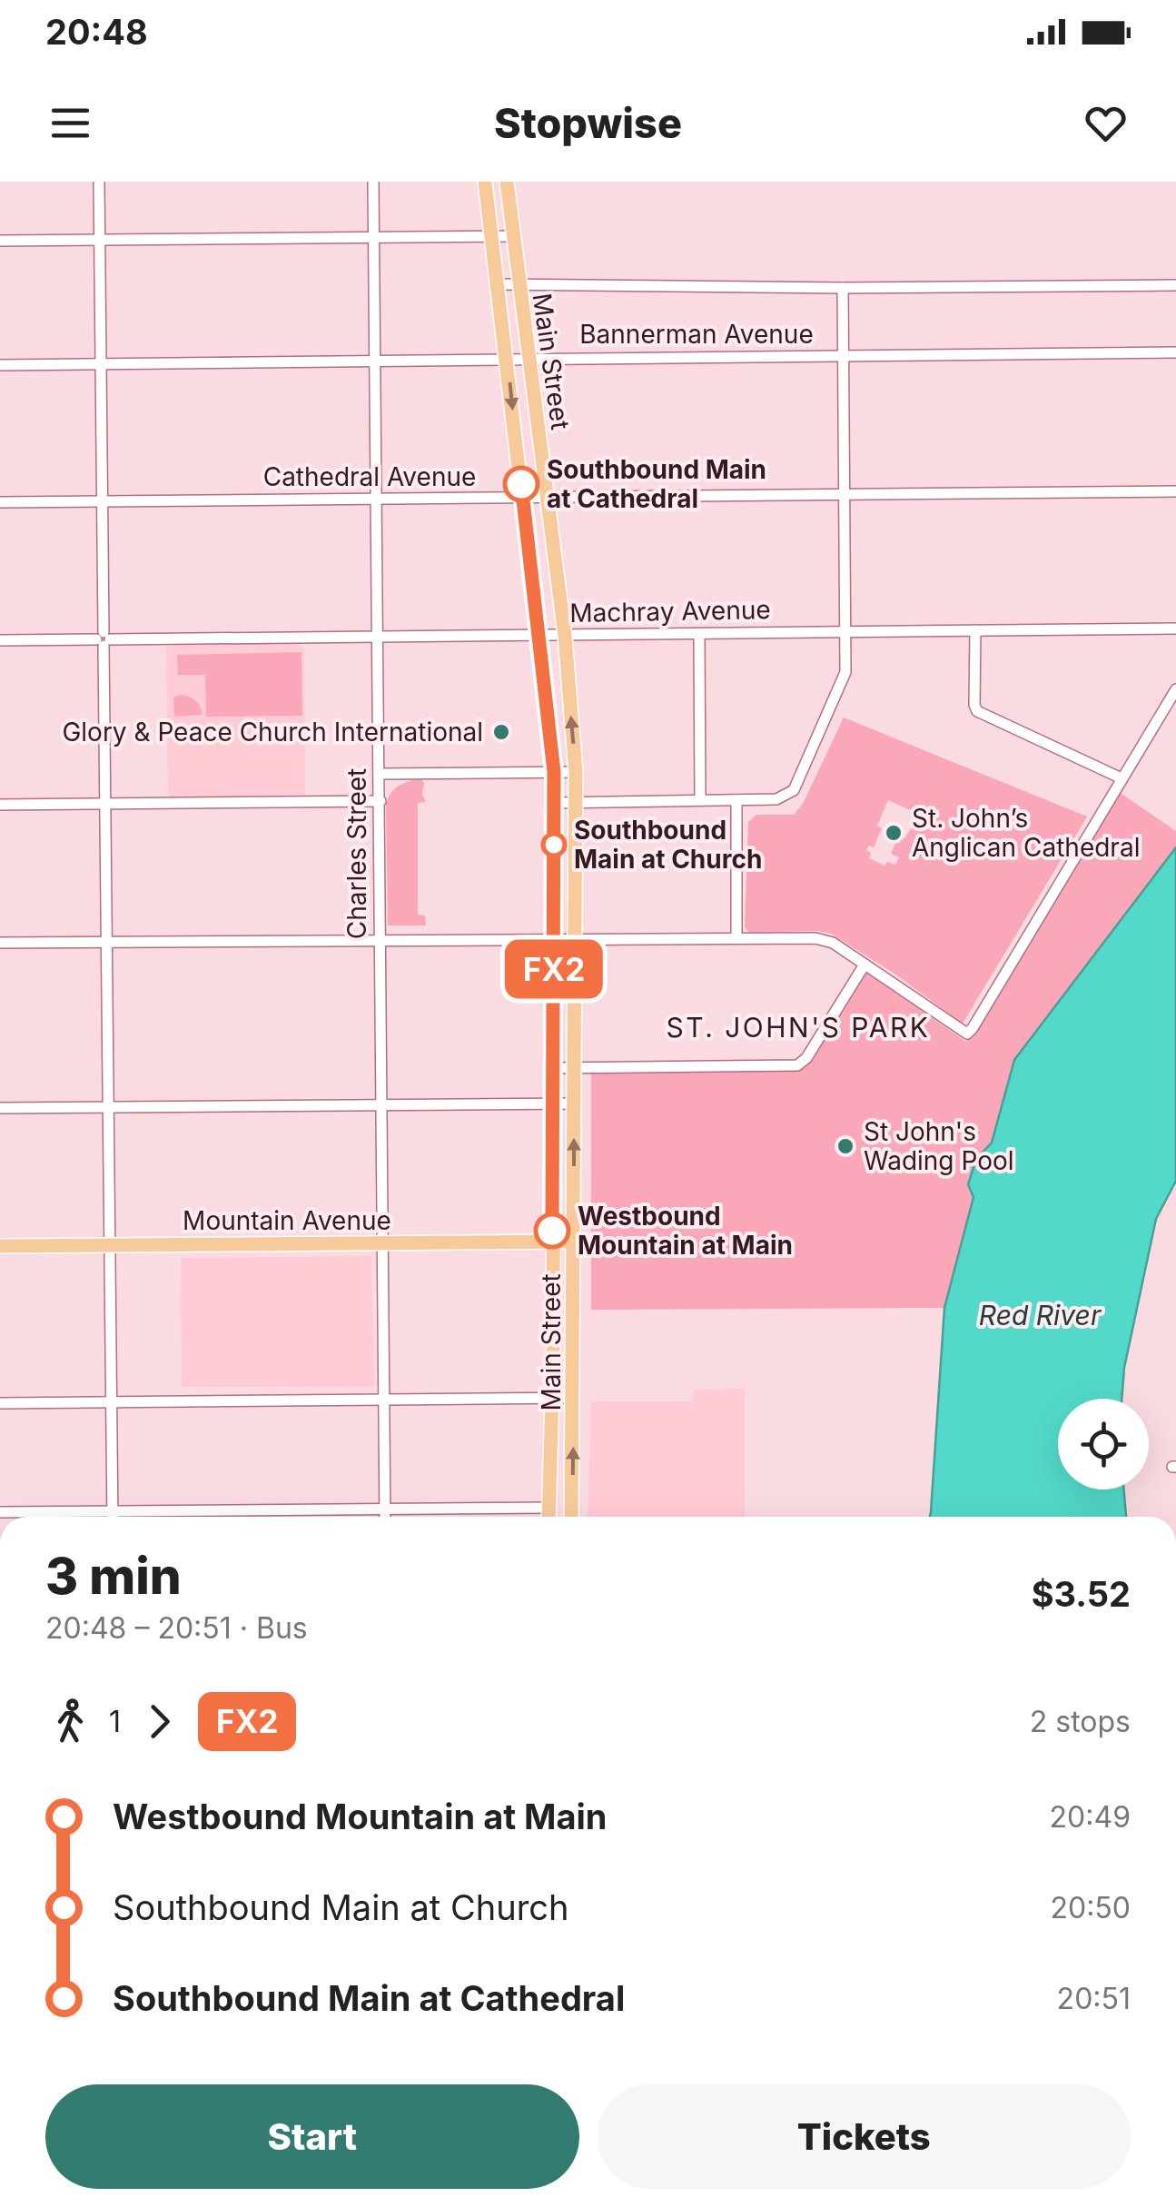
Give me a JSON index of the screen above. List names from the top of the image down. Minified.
{"streets":{"main road":["Main Street","Mountain Avenue"],"street":["Bannerman Avenue","Cathedral Avenue","Machray Avenue","Charles Street"]},"crossings":[["Bannerman Avenue","Main Street"],["Bannerman Avenue","Charles Street"],["Main Street","Cathedral Avenue"],["Main Street","Machray Avenue"],["Main Street","Mountain Avenue"],["Cathedral Avenue","Charles Street"],["Machray Avenue","Charles Street"],["Charles Street","Mountain Avenue"]],"districts":["ST. JOHN'S PARK"],"water":["Red River"],"places":["Southbound Main at Cathedral","Glory & Peace Church International","St. John’s Anglican Cathedral","Southbound Main at Church","St John's Wading Pool","Westbound Mountain at Main"],"lines":["bus line FX2"],"page":{"status":"20:48","header":"Stopwise","on_map":"FX2","heading":["3 min","20:48 – 20:51 · Bus","$3.52"],"legs":["1","FX2","2 stops"],"list":[{"name":"Westbound Mountain at Main","value":"20:49"},{"name":"Southbound Main at Church","value":"20:50"},{"name":"Southbound Main at Cathedral","value":"20:51"}],"buttons":["Start","Tickets"]}}
